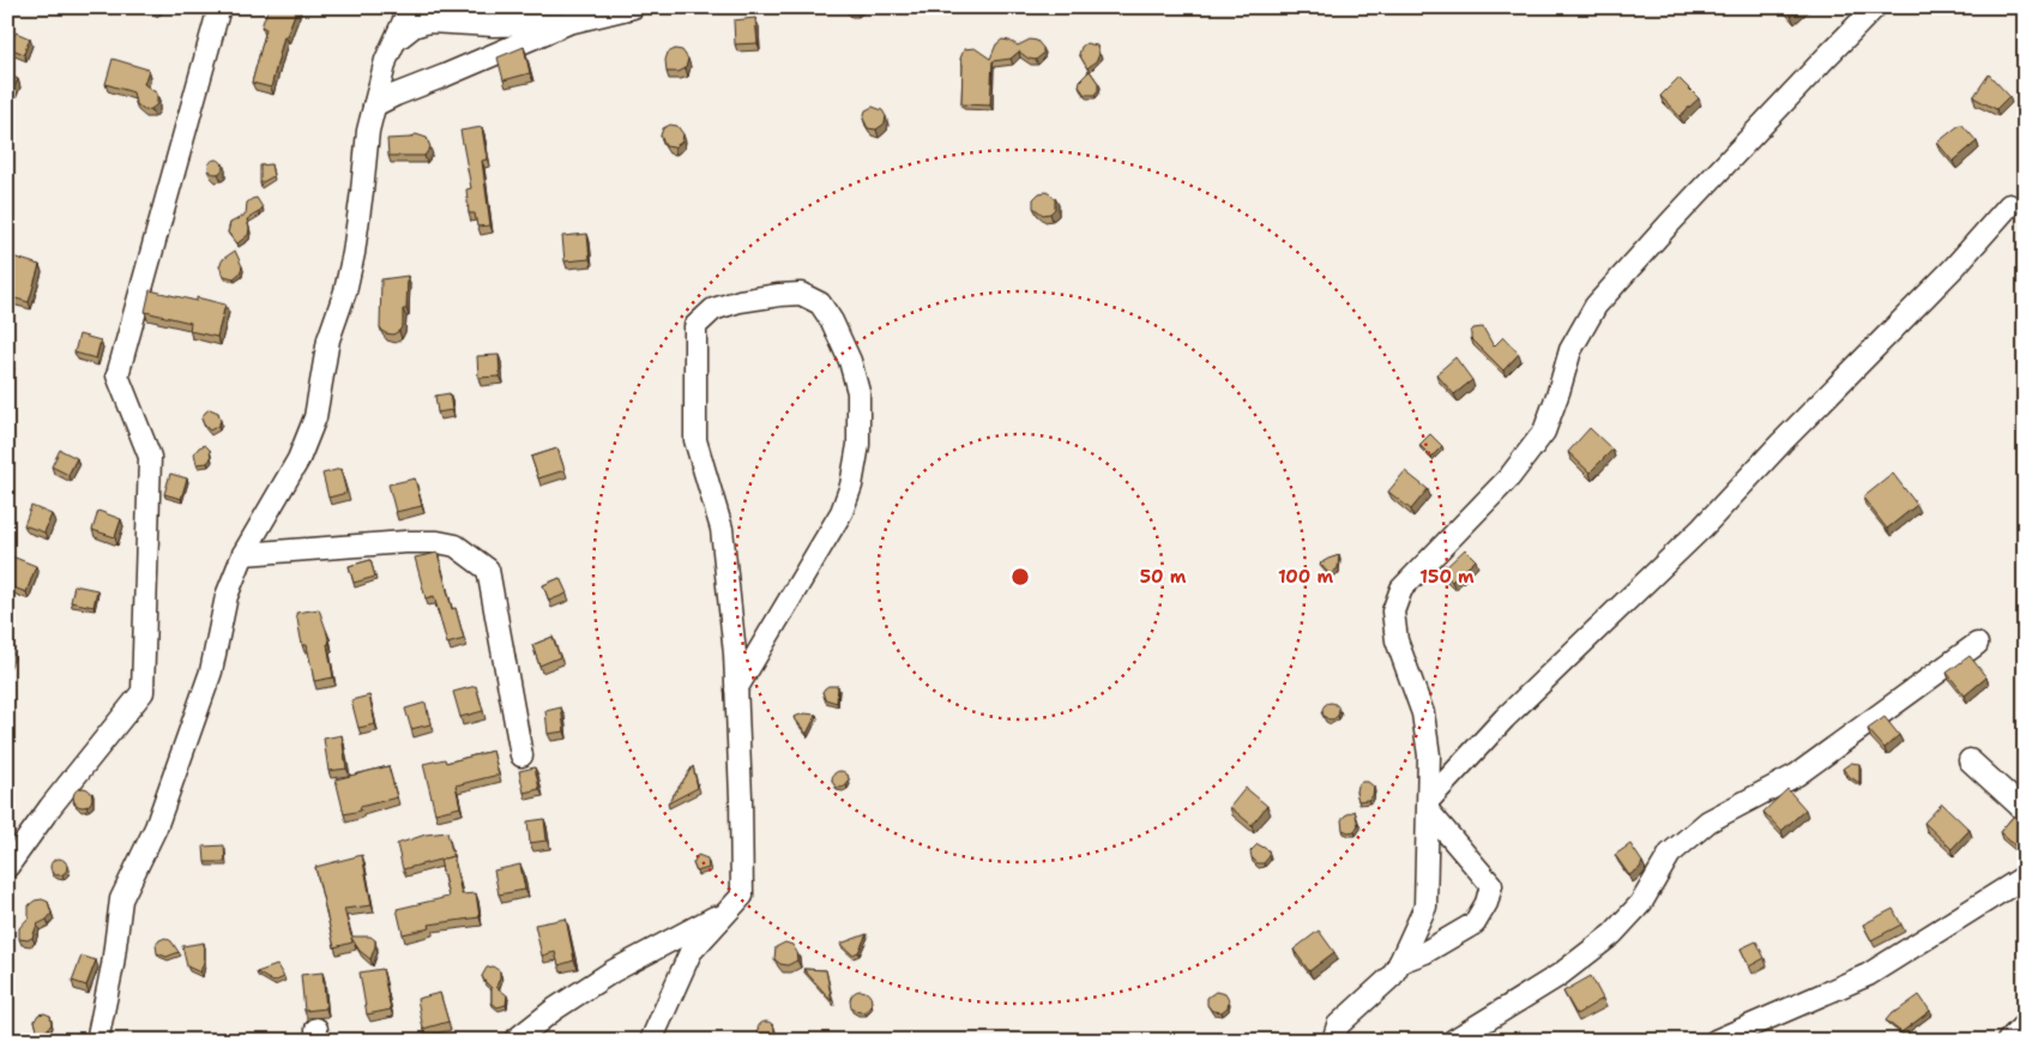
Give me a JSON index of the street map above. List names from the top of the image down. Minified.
{"rings":["50 m","100 m","150 m"]}
